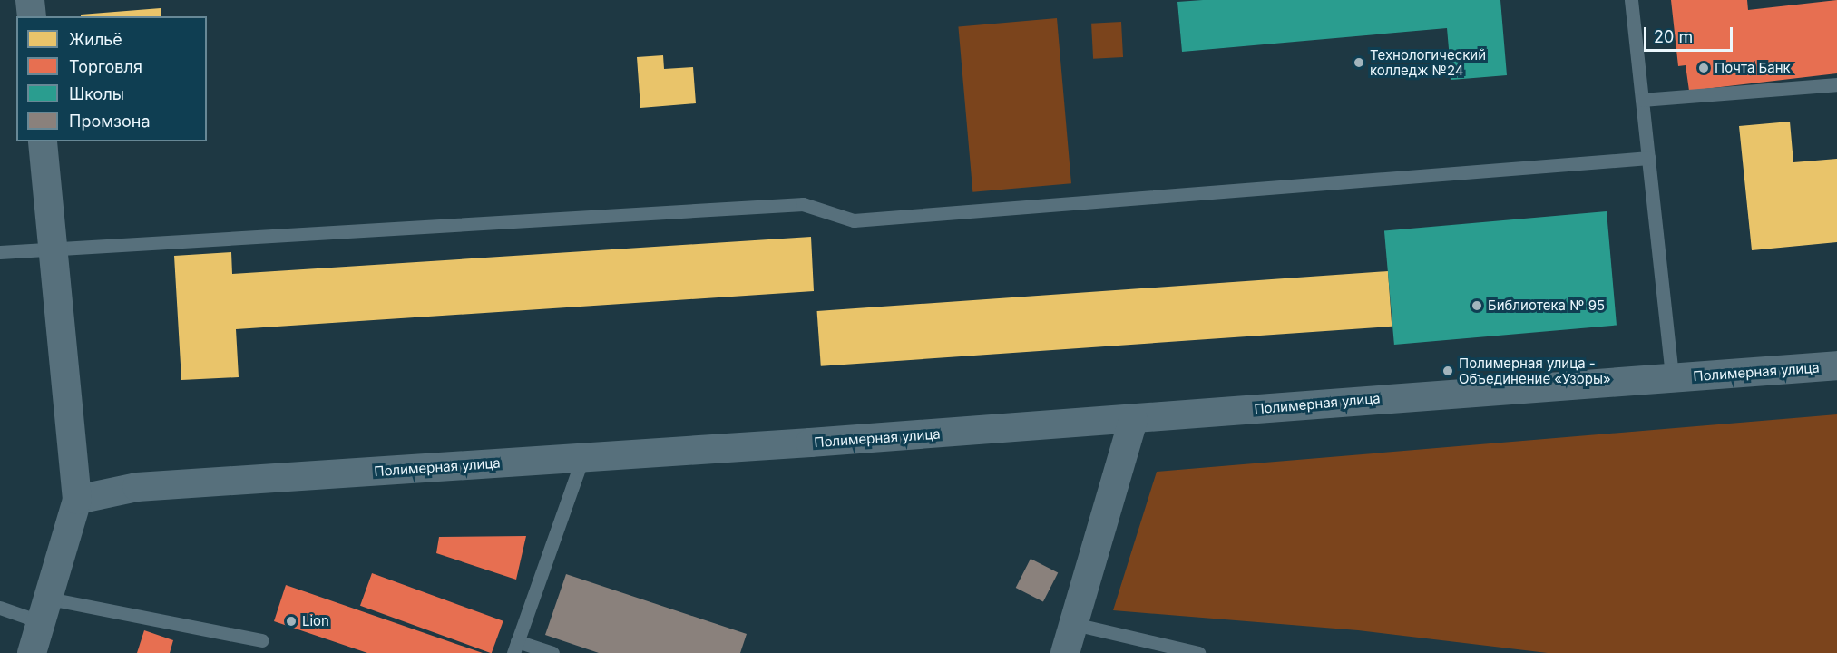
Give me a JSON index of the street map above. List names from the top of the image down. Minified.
{"streets":{"street":["Полимерная улица"]},"places":["Технологический колледж №24","Почта Банк","Библиотека № 95","Полимерная улица - Объединение «Узоры»","Lion"],"legend":["Жильё","Торговля","Школы","Промзона"],"scale_bar":"20 m"}
